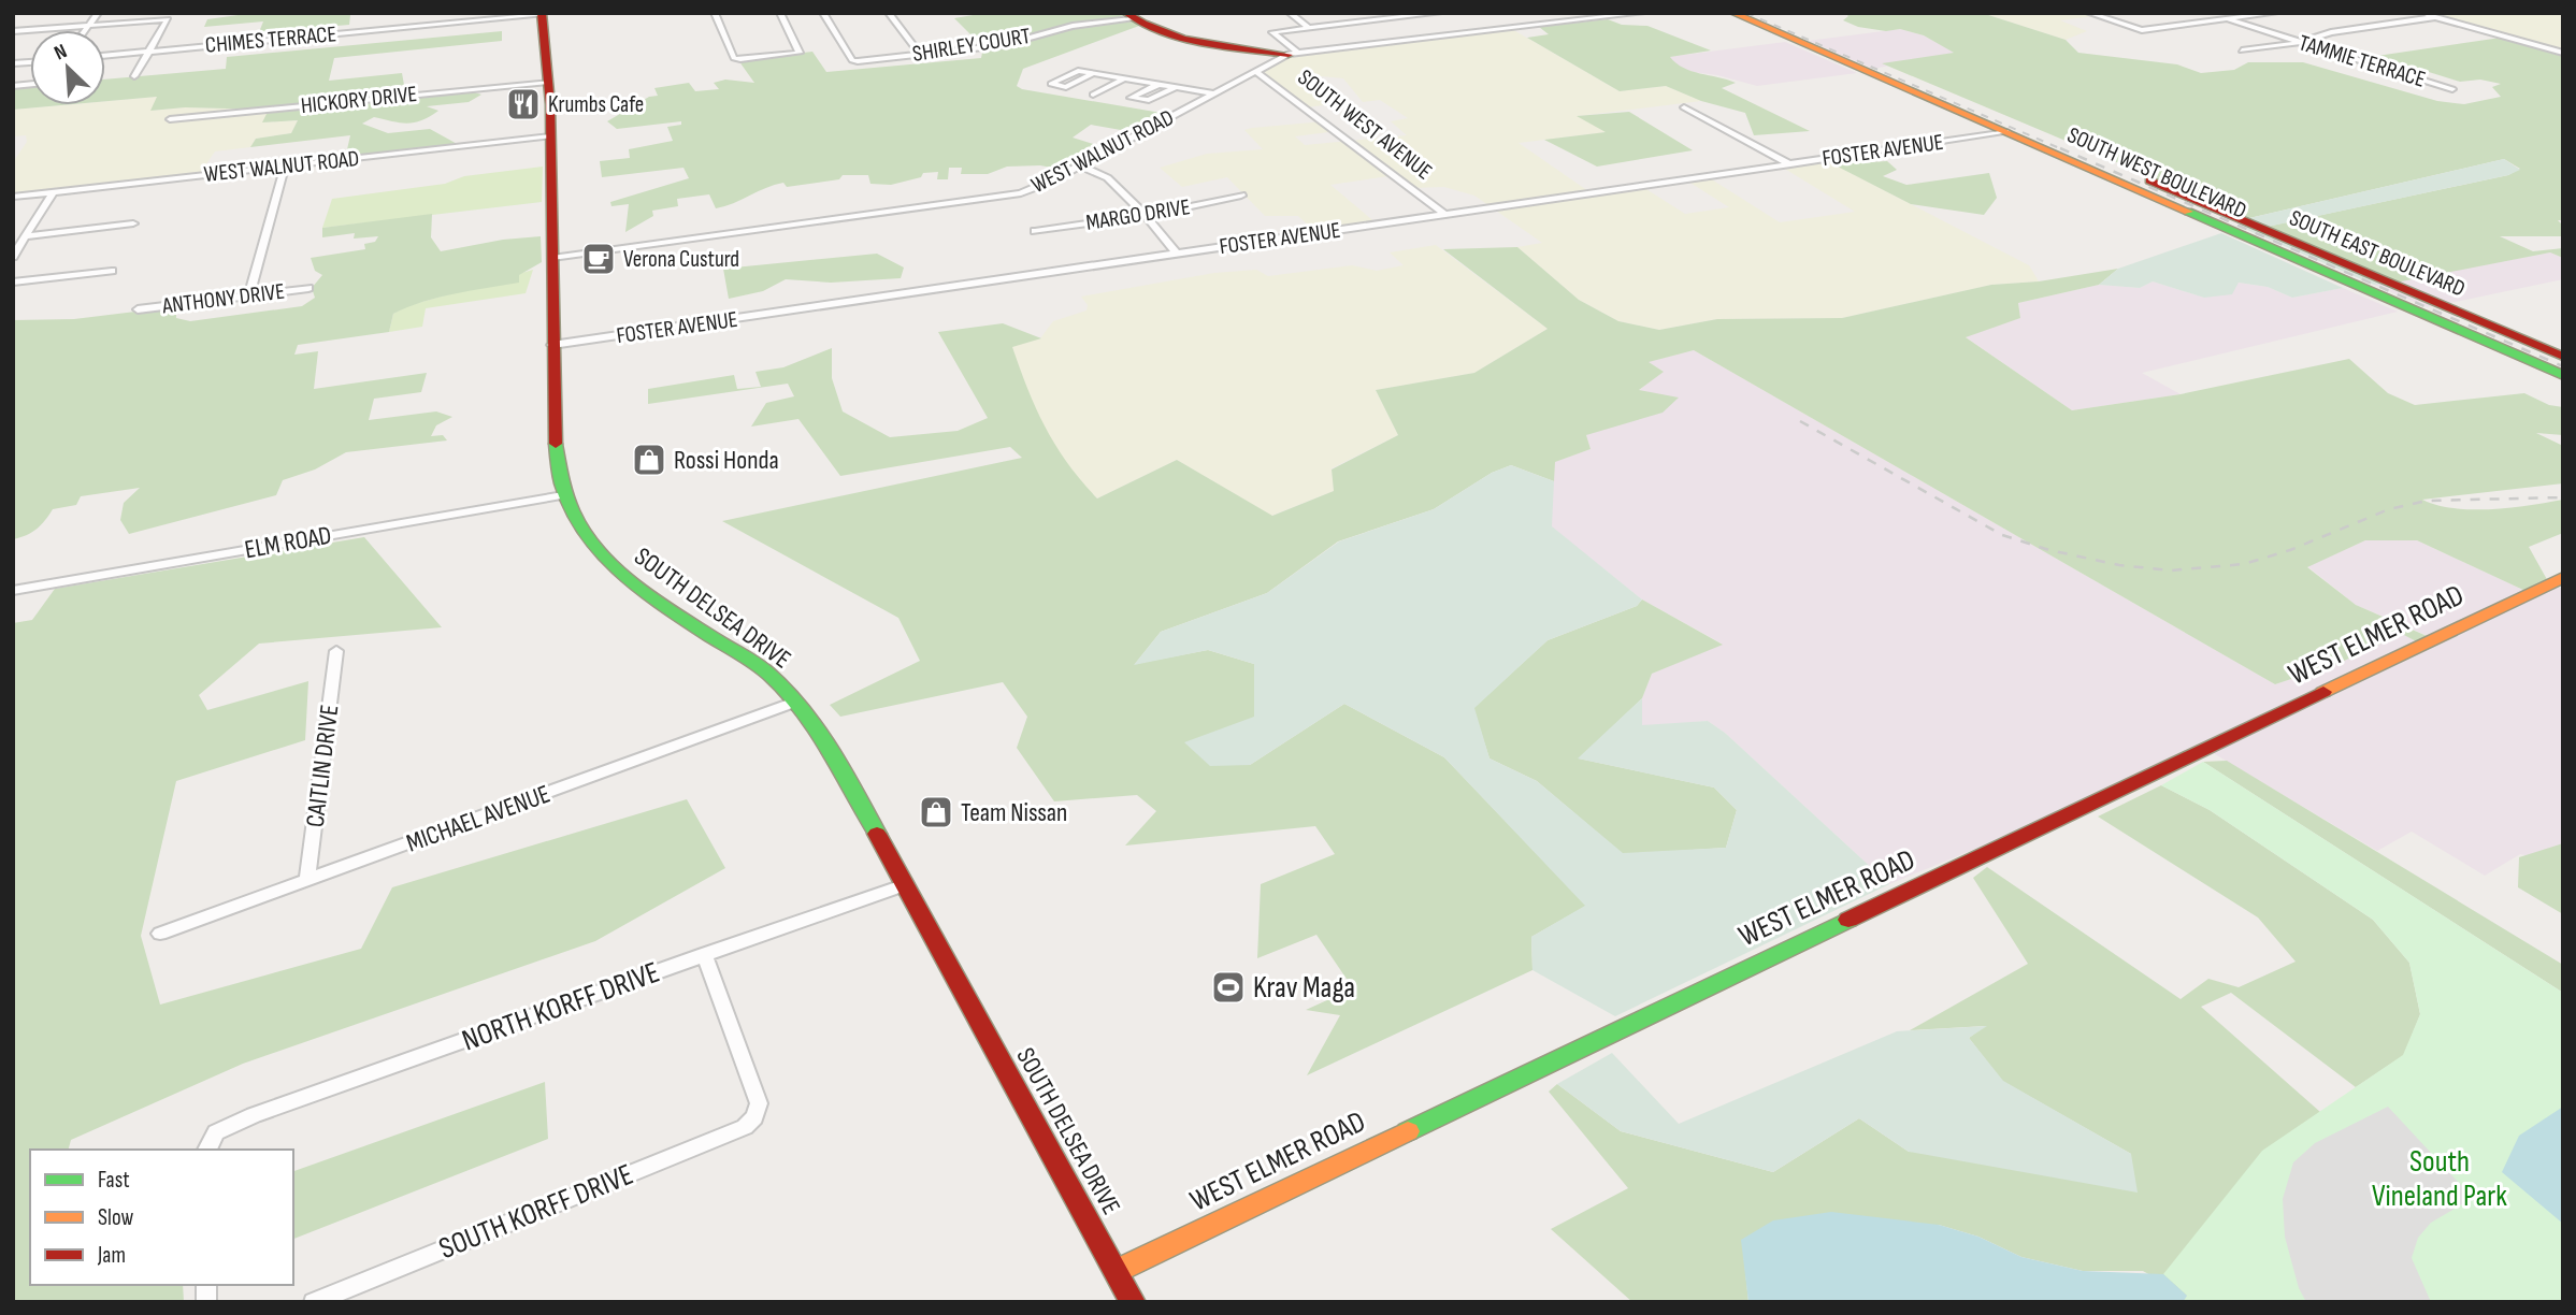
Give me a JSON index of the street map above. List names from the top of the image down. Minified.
{"streets":{"main road":["SOUTH WEST AVENUE","SOUTH WEST BOULEVARD","SOUTH EAST BOULEVARD","SOUTH DELSEA DRIVE","WEST ELMER ROAD"],"street":["CHIMES TERRACE","SHIRLEY COURT","TAMMIE TERRACE","HICKORY DRIVE","FOSTER AVENUE","WEST WALNUT ROAD","MARGO DRIVE","ANTHONY DRIVE","ELM ROAD","CAITLIN DRIVE","MICHAEL AVENUE","NORTH KORFF DRIVE","SOUTH KORFF DRIVE"]},"crossings":[["CHIMES TERRACE","SOUTH DELSEA DRIVE"],["SHIRLEY COURT","SOUTH WEST AVENUE"],["HICKORY DRIVE","SOUTH DELSEA DRIVE"],["SOUTH WEST AVENUE","FOSTER AVENUE"],["SOUTH WEST AVENUE","WEST WALNUT ROAD"],["FOSTER AVENUE","SOUTH WEST BOULEVARD"],["FOSTER AVENUE","SOUTH DELSEA DRIVE"],["WEST WALNUT ROAD","SOUTH DELSEA DRIVE"],["SOUTH WEST BOULEVARD","SOUTH EAST BOULEVARD"],["ELM ROAD","SOUTH DELSEA DRIVE"],["SOUTH DELSEA DRIVE","WEST ELMER ROAD"],["SOUTH DELSEA DRIVE","MICHAEL AVENUE"],["SOUTH DELSEA DRIVE","NORTH KORFF DRIVE"],["CAITLIN DRIVE","MICHAEL AVENUE"],["NORTH KORFF DRIVE","SOUTH KORFF DRIVE"]],"parks":["South Vineland Park"],"places":{"restaurant":["Krumbs Cafe"],"cafe":["Verona Custurd"],"shop":["Rossi Honda","Team Nissan"],"sports":["Krav Maga"]},"legend":["Fast","Slow","Jam"],"north":"top left"}
